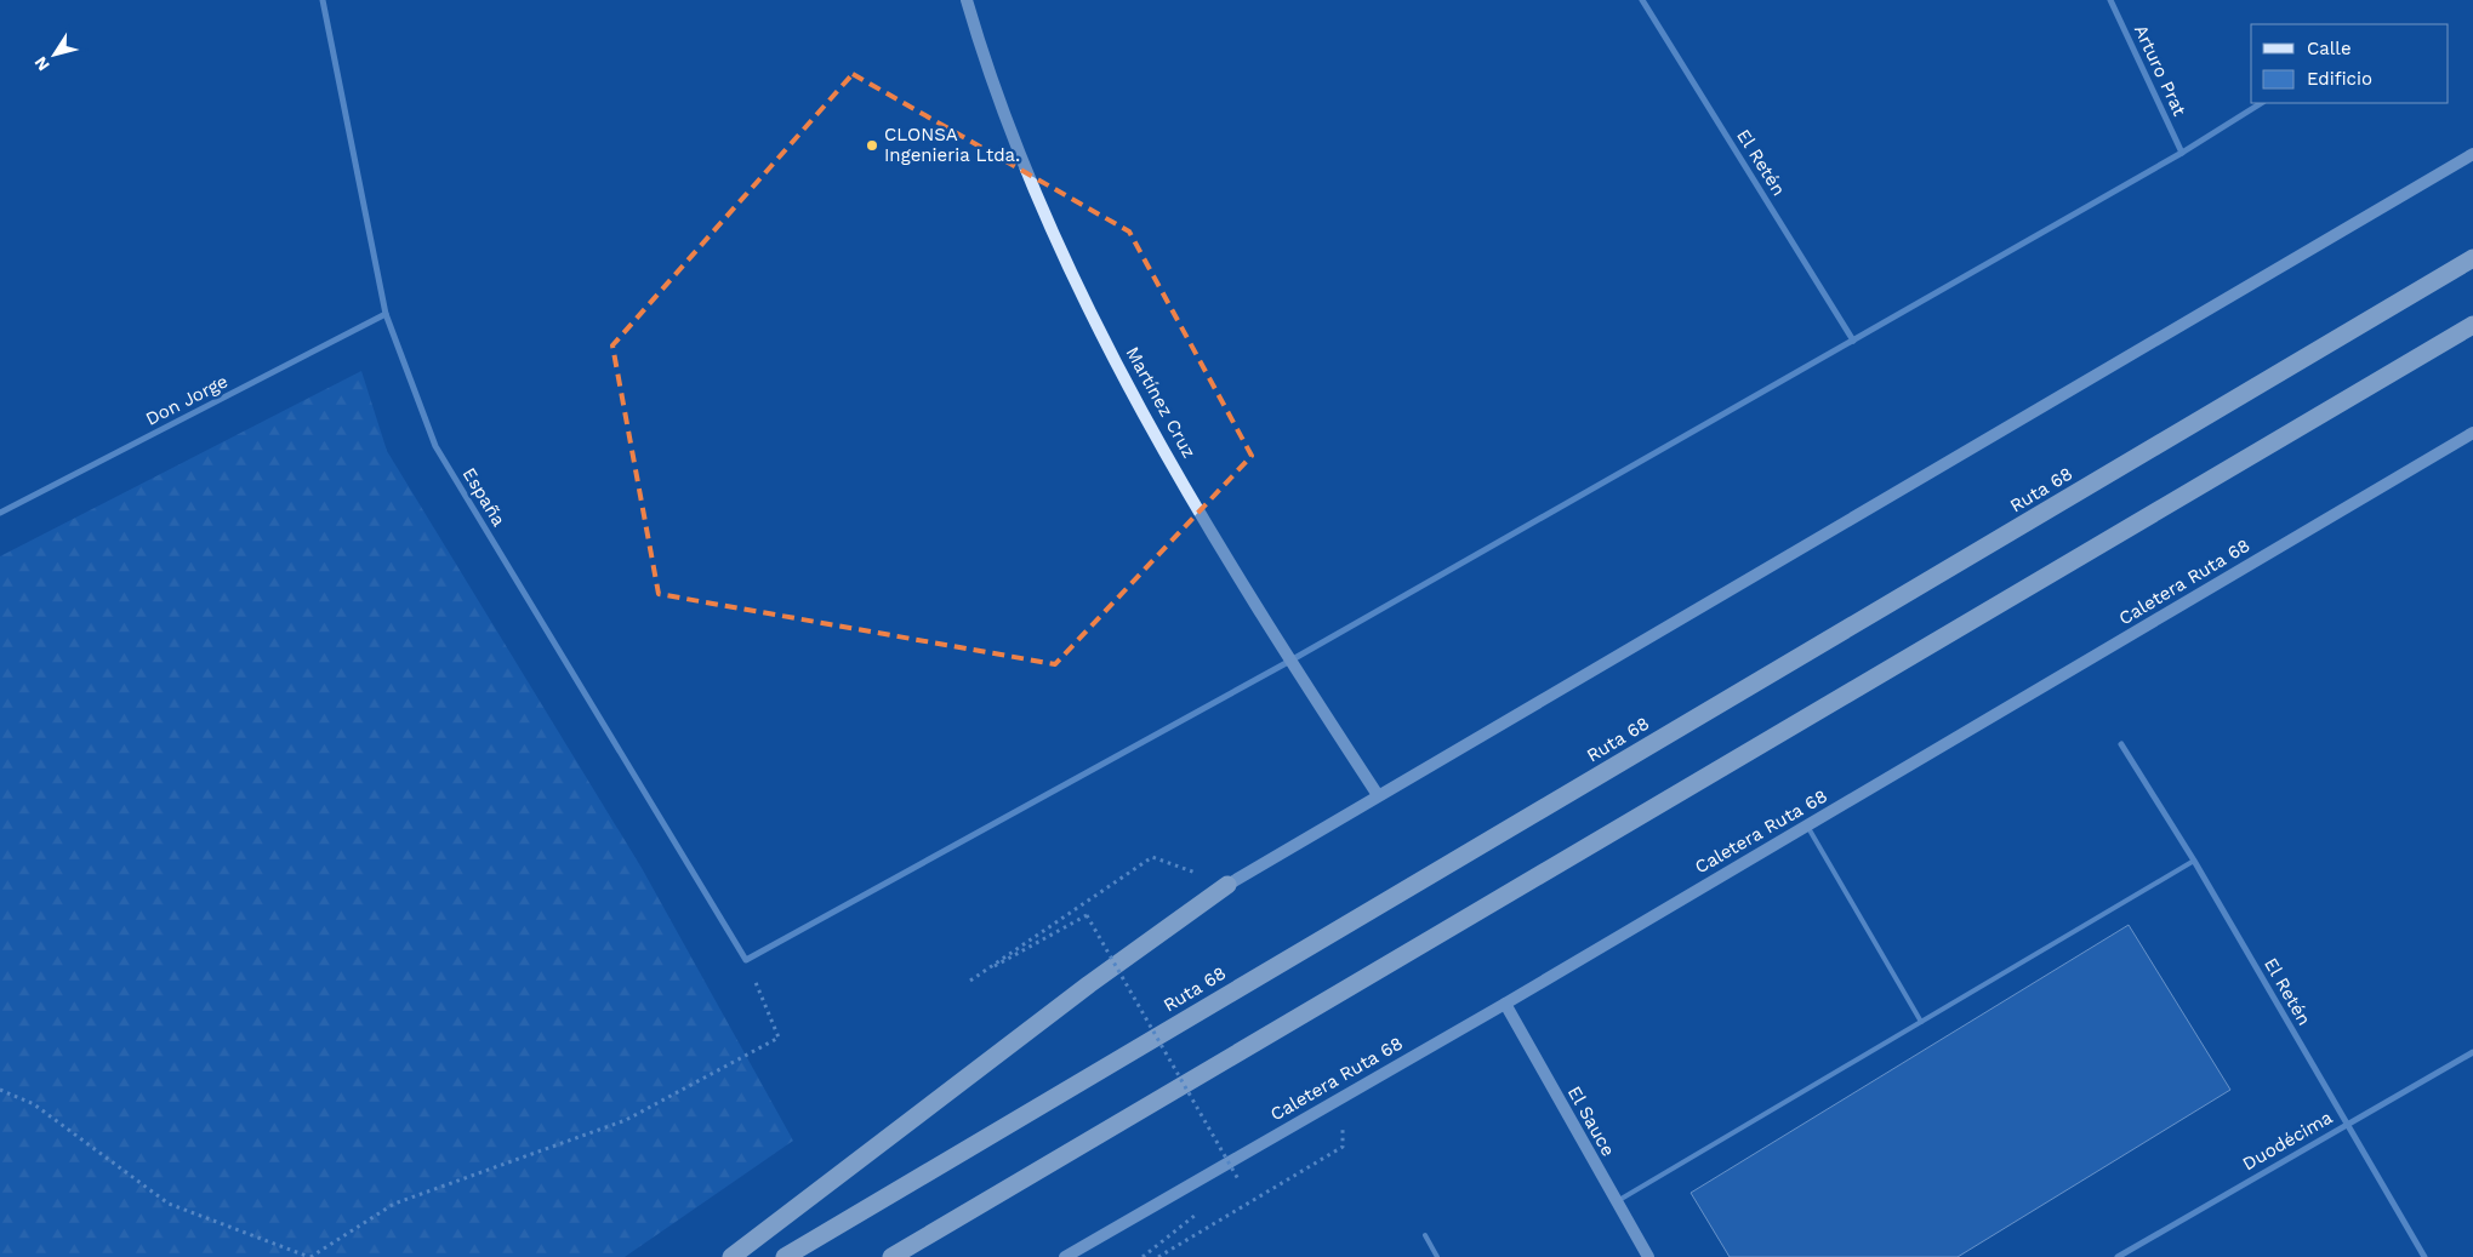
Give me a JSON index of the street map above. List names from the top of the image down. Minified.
{"streets":{"highway":["Ruta 68"],"main road":["Martínez Cruz","Caletera Ruta 68","El Sauce"],"street":["Arturo Prat","El Retén","Don Jorge","España","Duodécima"]},"crossings":[["El Retén","Duodécima"],["Don Jorge","España"],["Caletera Ruta 68","El Sauce"]],"places":["CLONSA Ingenieria Ltda."],"legend":["Calle","Edificio"],"north":"bottom left"}
